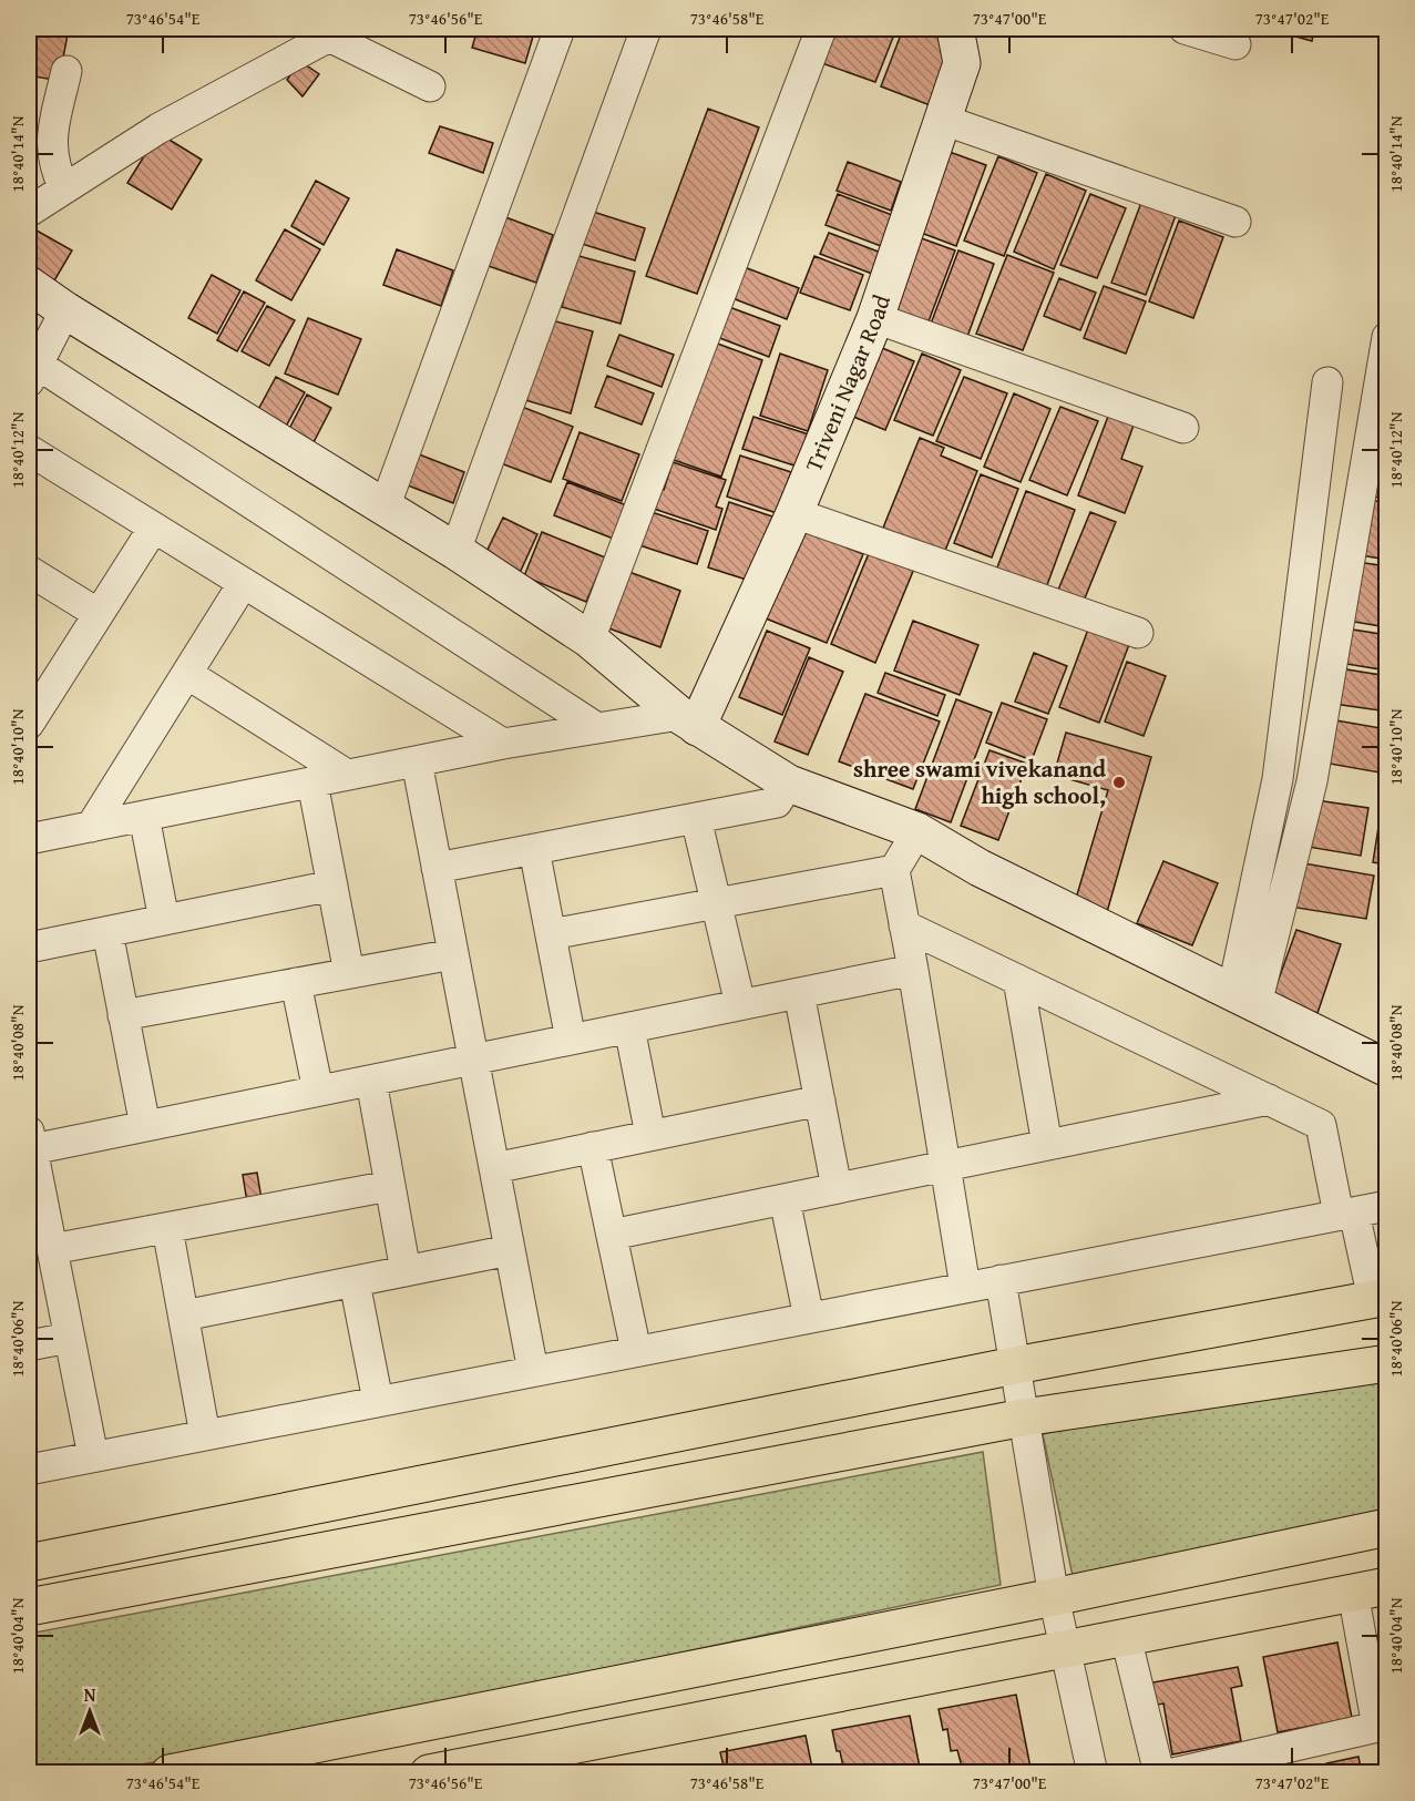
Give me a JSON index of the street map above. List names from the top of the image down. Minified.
{"streets":{"street":["Triveni Nagar Road"]},"places":["shree swami vivekanand high school,"],"north":"top","coordinates":["73°46'54\"E","73°46'56\"E","73°46'58\"E","73°47'00\"E","73°47'02\"E","18°40'14\"N","18°40'12\"N","18°40'10\"N","18°40'08\"N","18°40'06\"N","18°40'04\"N"]}
